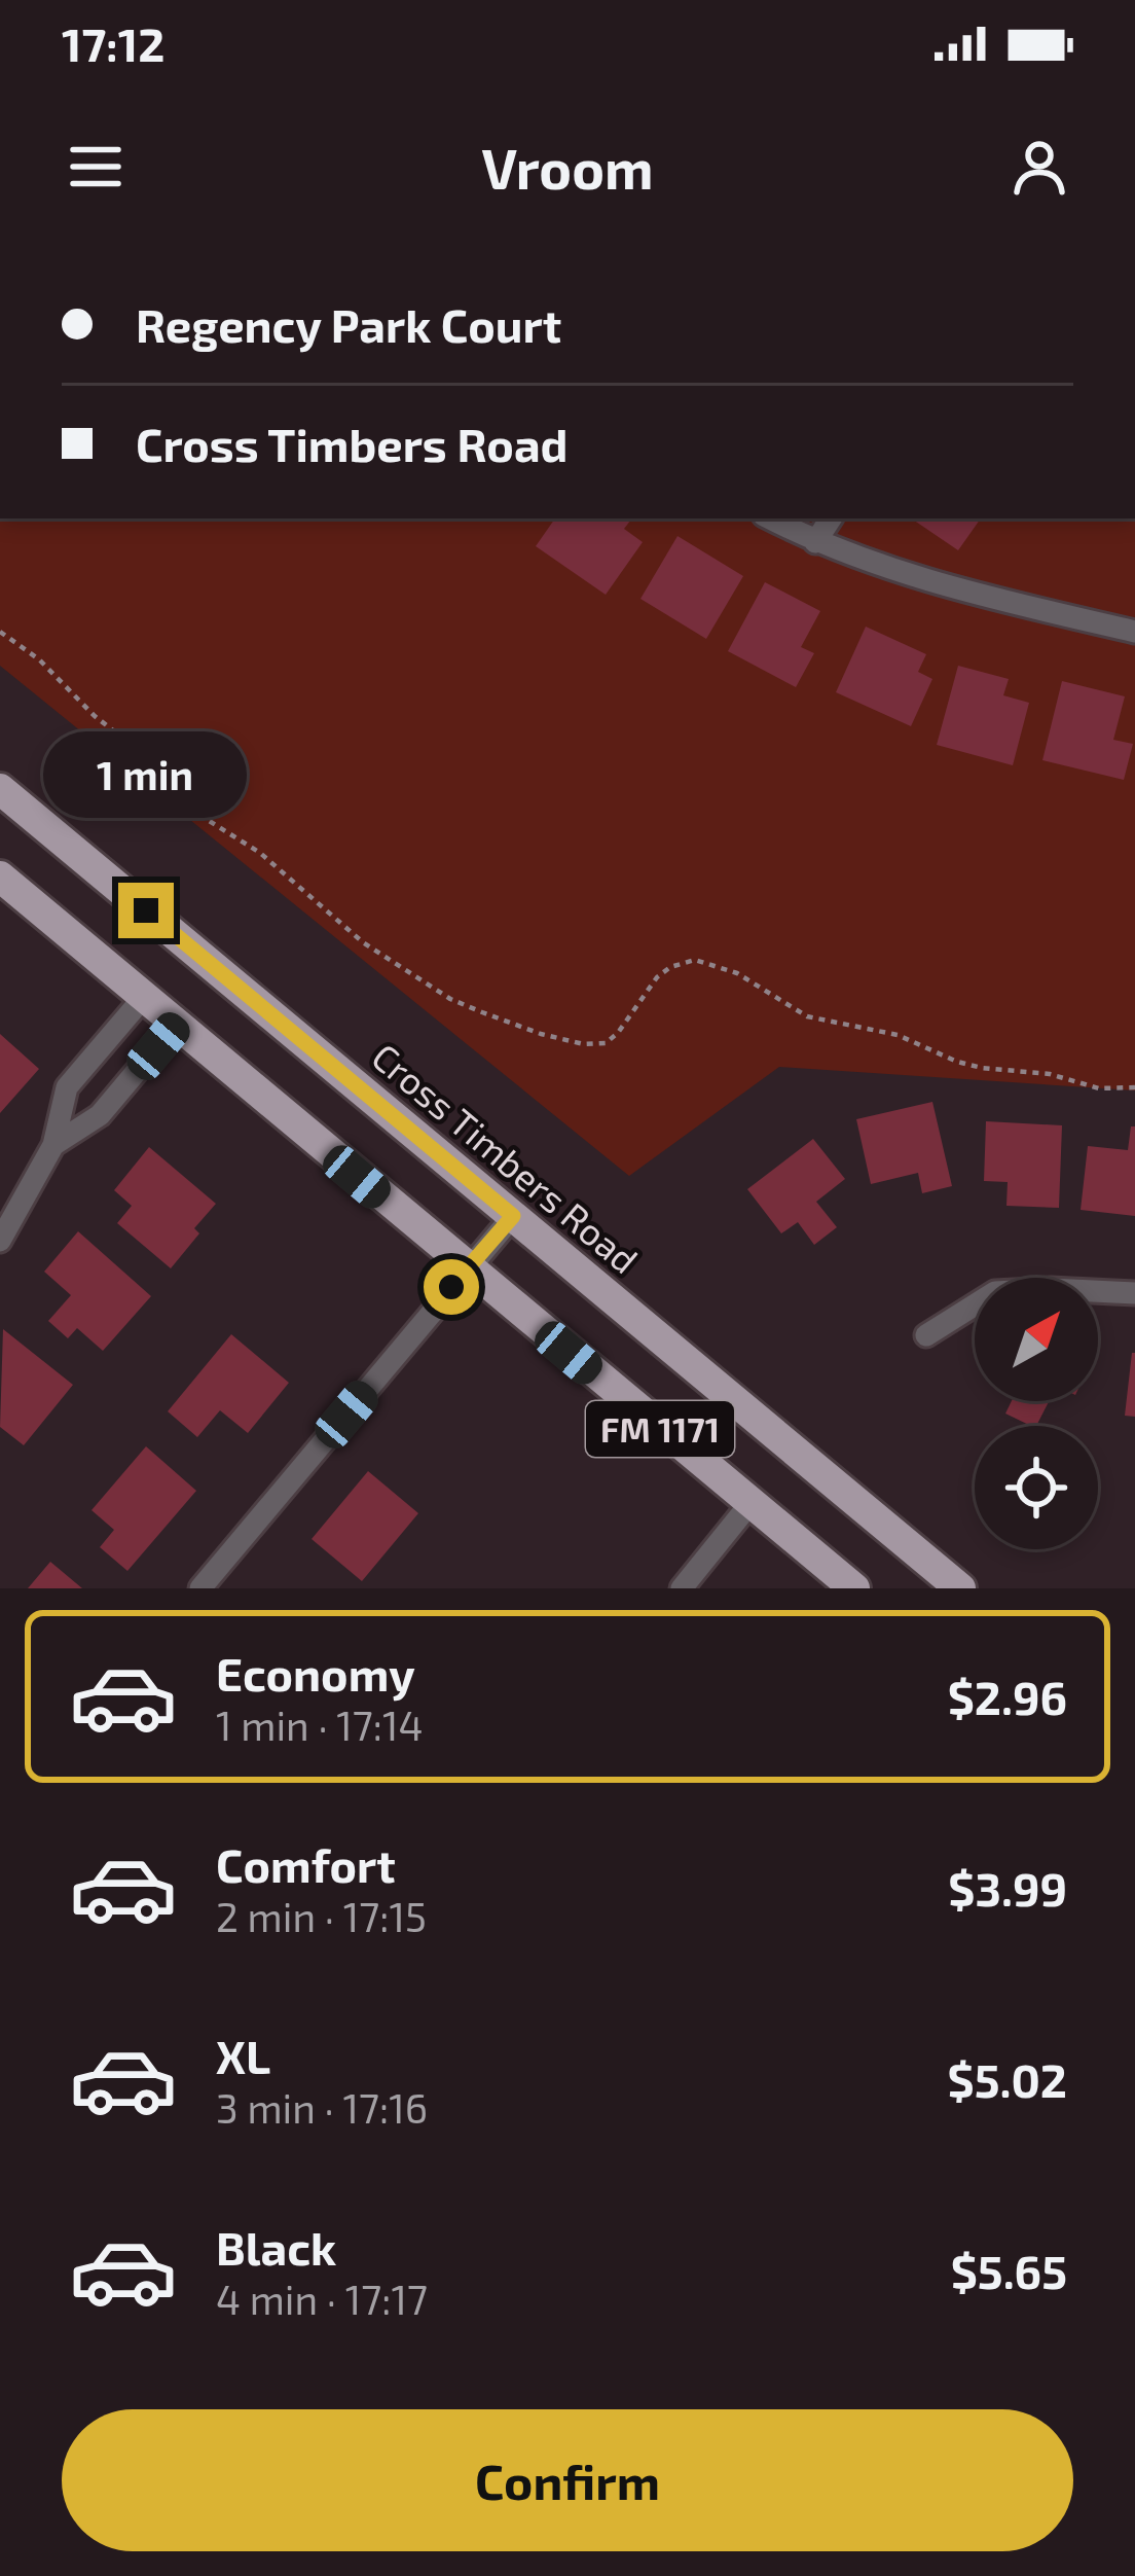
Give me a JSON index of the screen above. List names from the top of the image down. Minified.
{"streets":{"main road":["Cross Timbers Road","FM 1171"]},"north":"top right","page":{"status":"17:12","header":"Vroom","banner":["Regency Park Court","Cross Timbers Road"],"bubble":"1 min","list":[{"name":"Economy","note":"1 min · 17:14","value":"$2.96"},{"name":"Comfort","note":"2 min · 17:15","value":"$3.99"},{"name":"XL","note":"3 min · 17:16","value":"$5.02"},{"name":"Black","note":"4 min · 17:17","value":"$5.65"}],"buttons":"Confirm"}}
